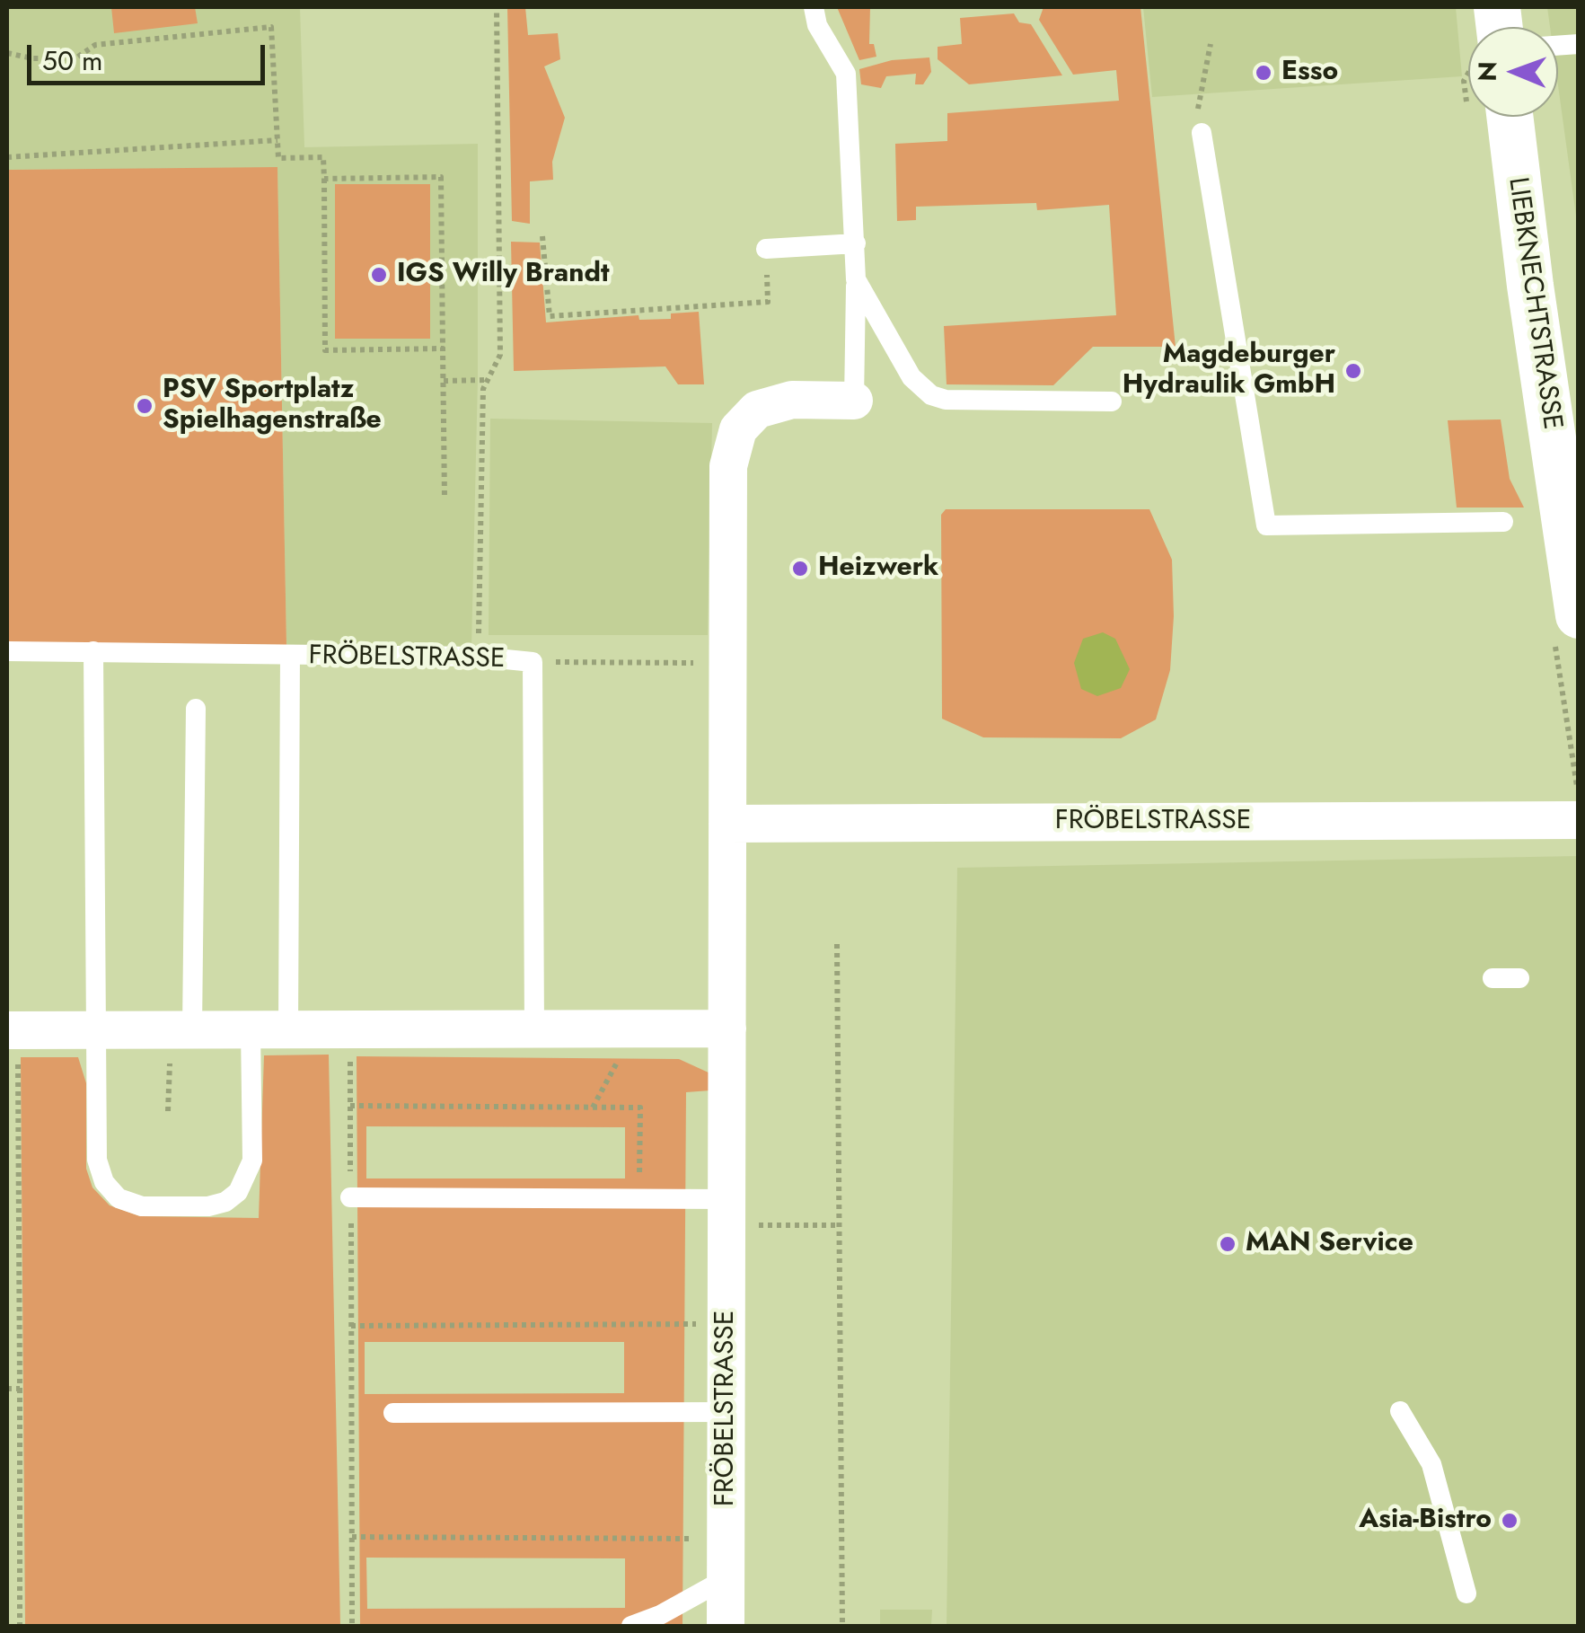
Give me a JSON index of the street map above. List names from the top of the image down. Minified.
{"streets":{"street":["LIEBKNECHTSTRASSE","FRÖBELSTRASSE"]},"places":["Esso","IGS Willy Brandt","Magdeburger Hydraulik GmbH","PSV Sportplatz Spielhagenstraße","Heizwerk","MAN Service","Asia-Bistro"],"scale_bar":"50 m","north":"left"}
